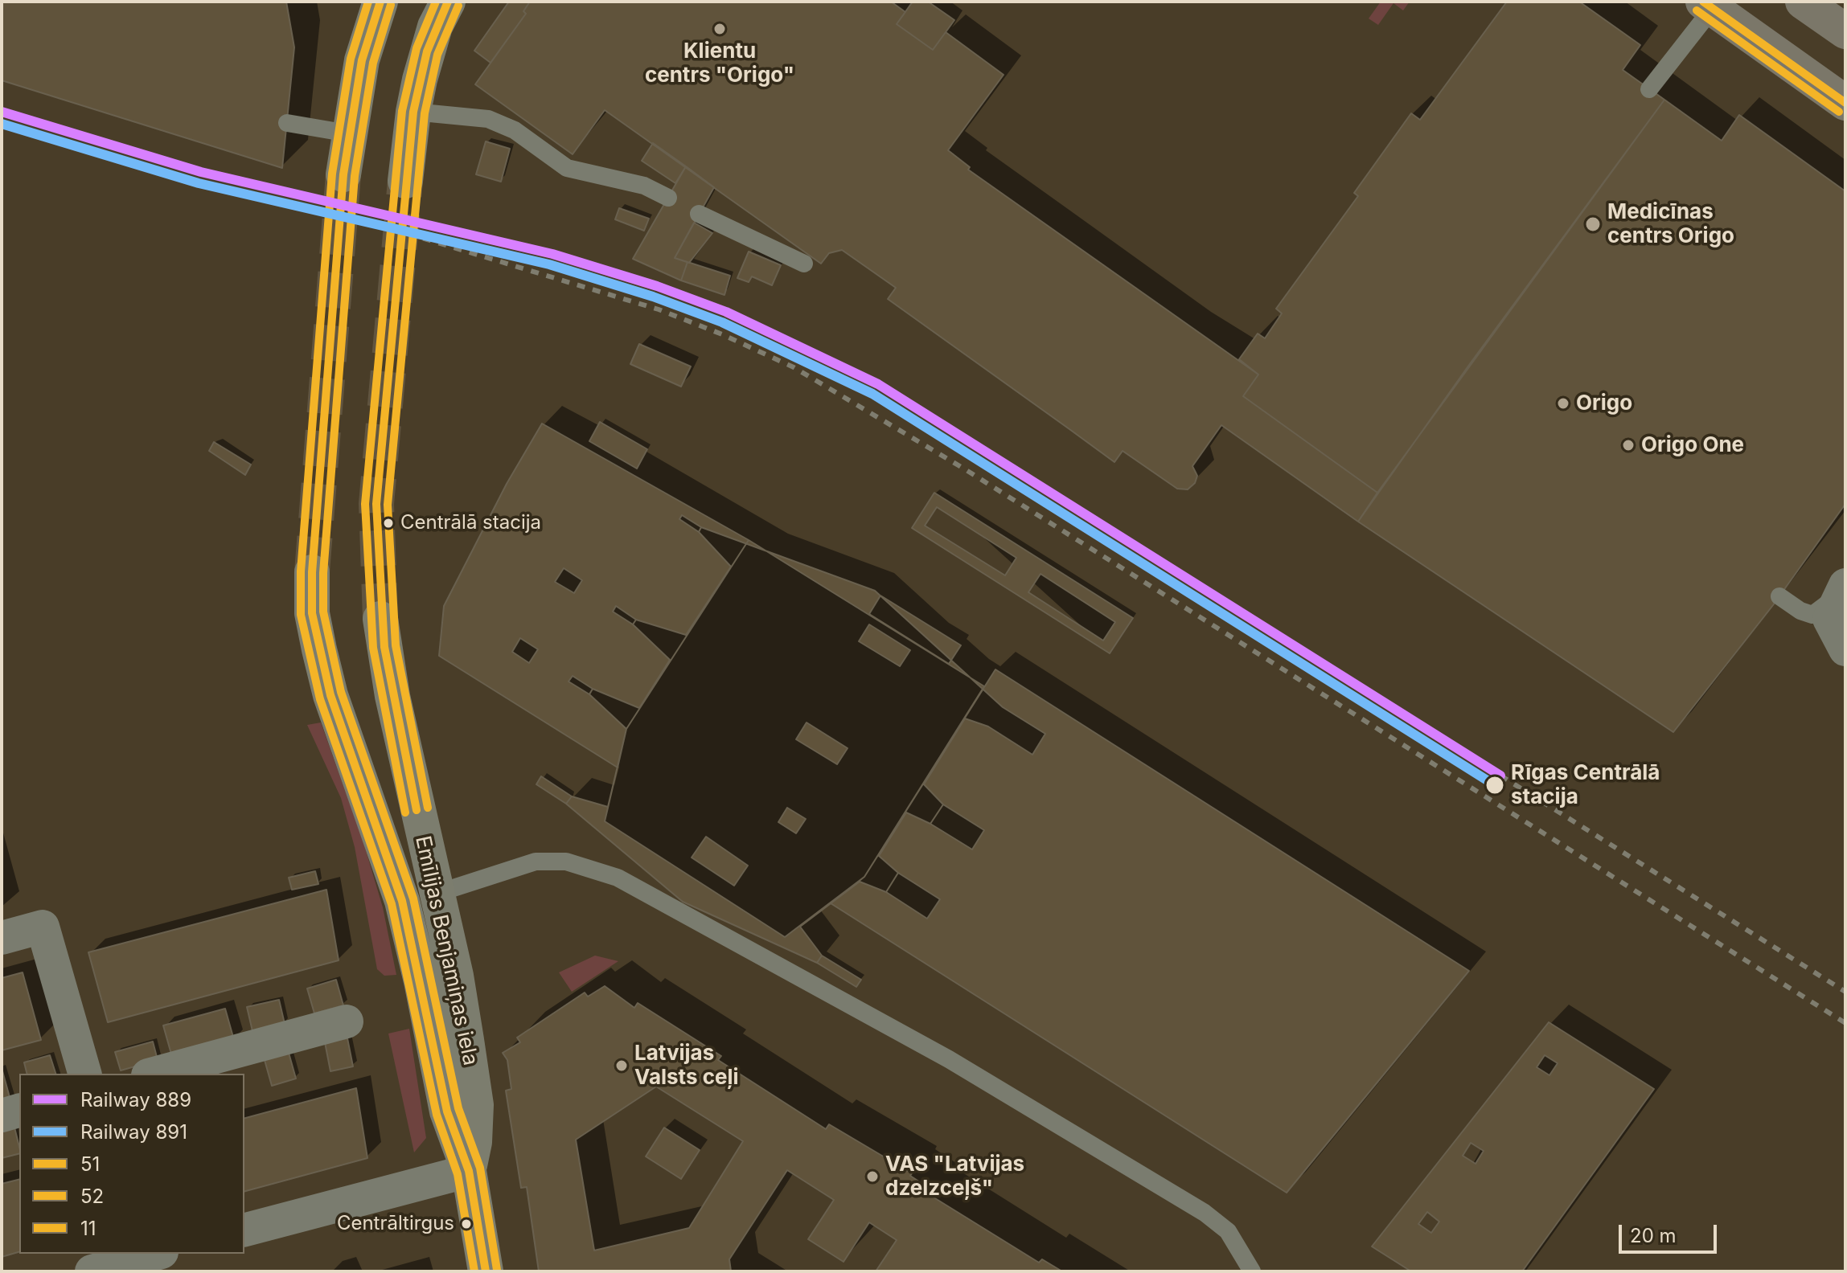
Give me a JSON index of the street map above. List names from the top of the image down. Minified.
{"streets":{"street":["Emīlijas Benjamiņas iela"]},"places":["Klientu centrs \"Origo\"","Medicīnas centrs Origo","Origo","Origo One","Centrālā stacija","Rīgas Centrālā stacija","Latvijas Valsts ceļi","VAS \"Latvijas dzelzceļš\"","Centrāltirgus"],"lines":["transit line 51","transit line 52","transit line 11","rail line 889","rail line 891"],"legend":["Railway 889","Railway 891","51","52","11"],"scale_bar":"20 m"}
